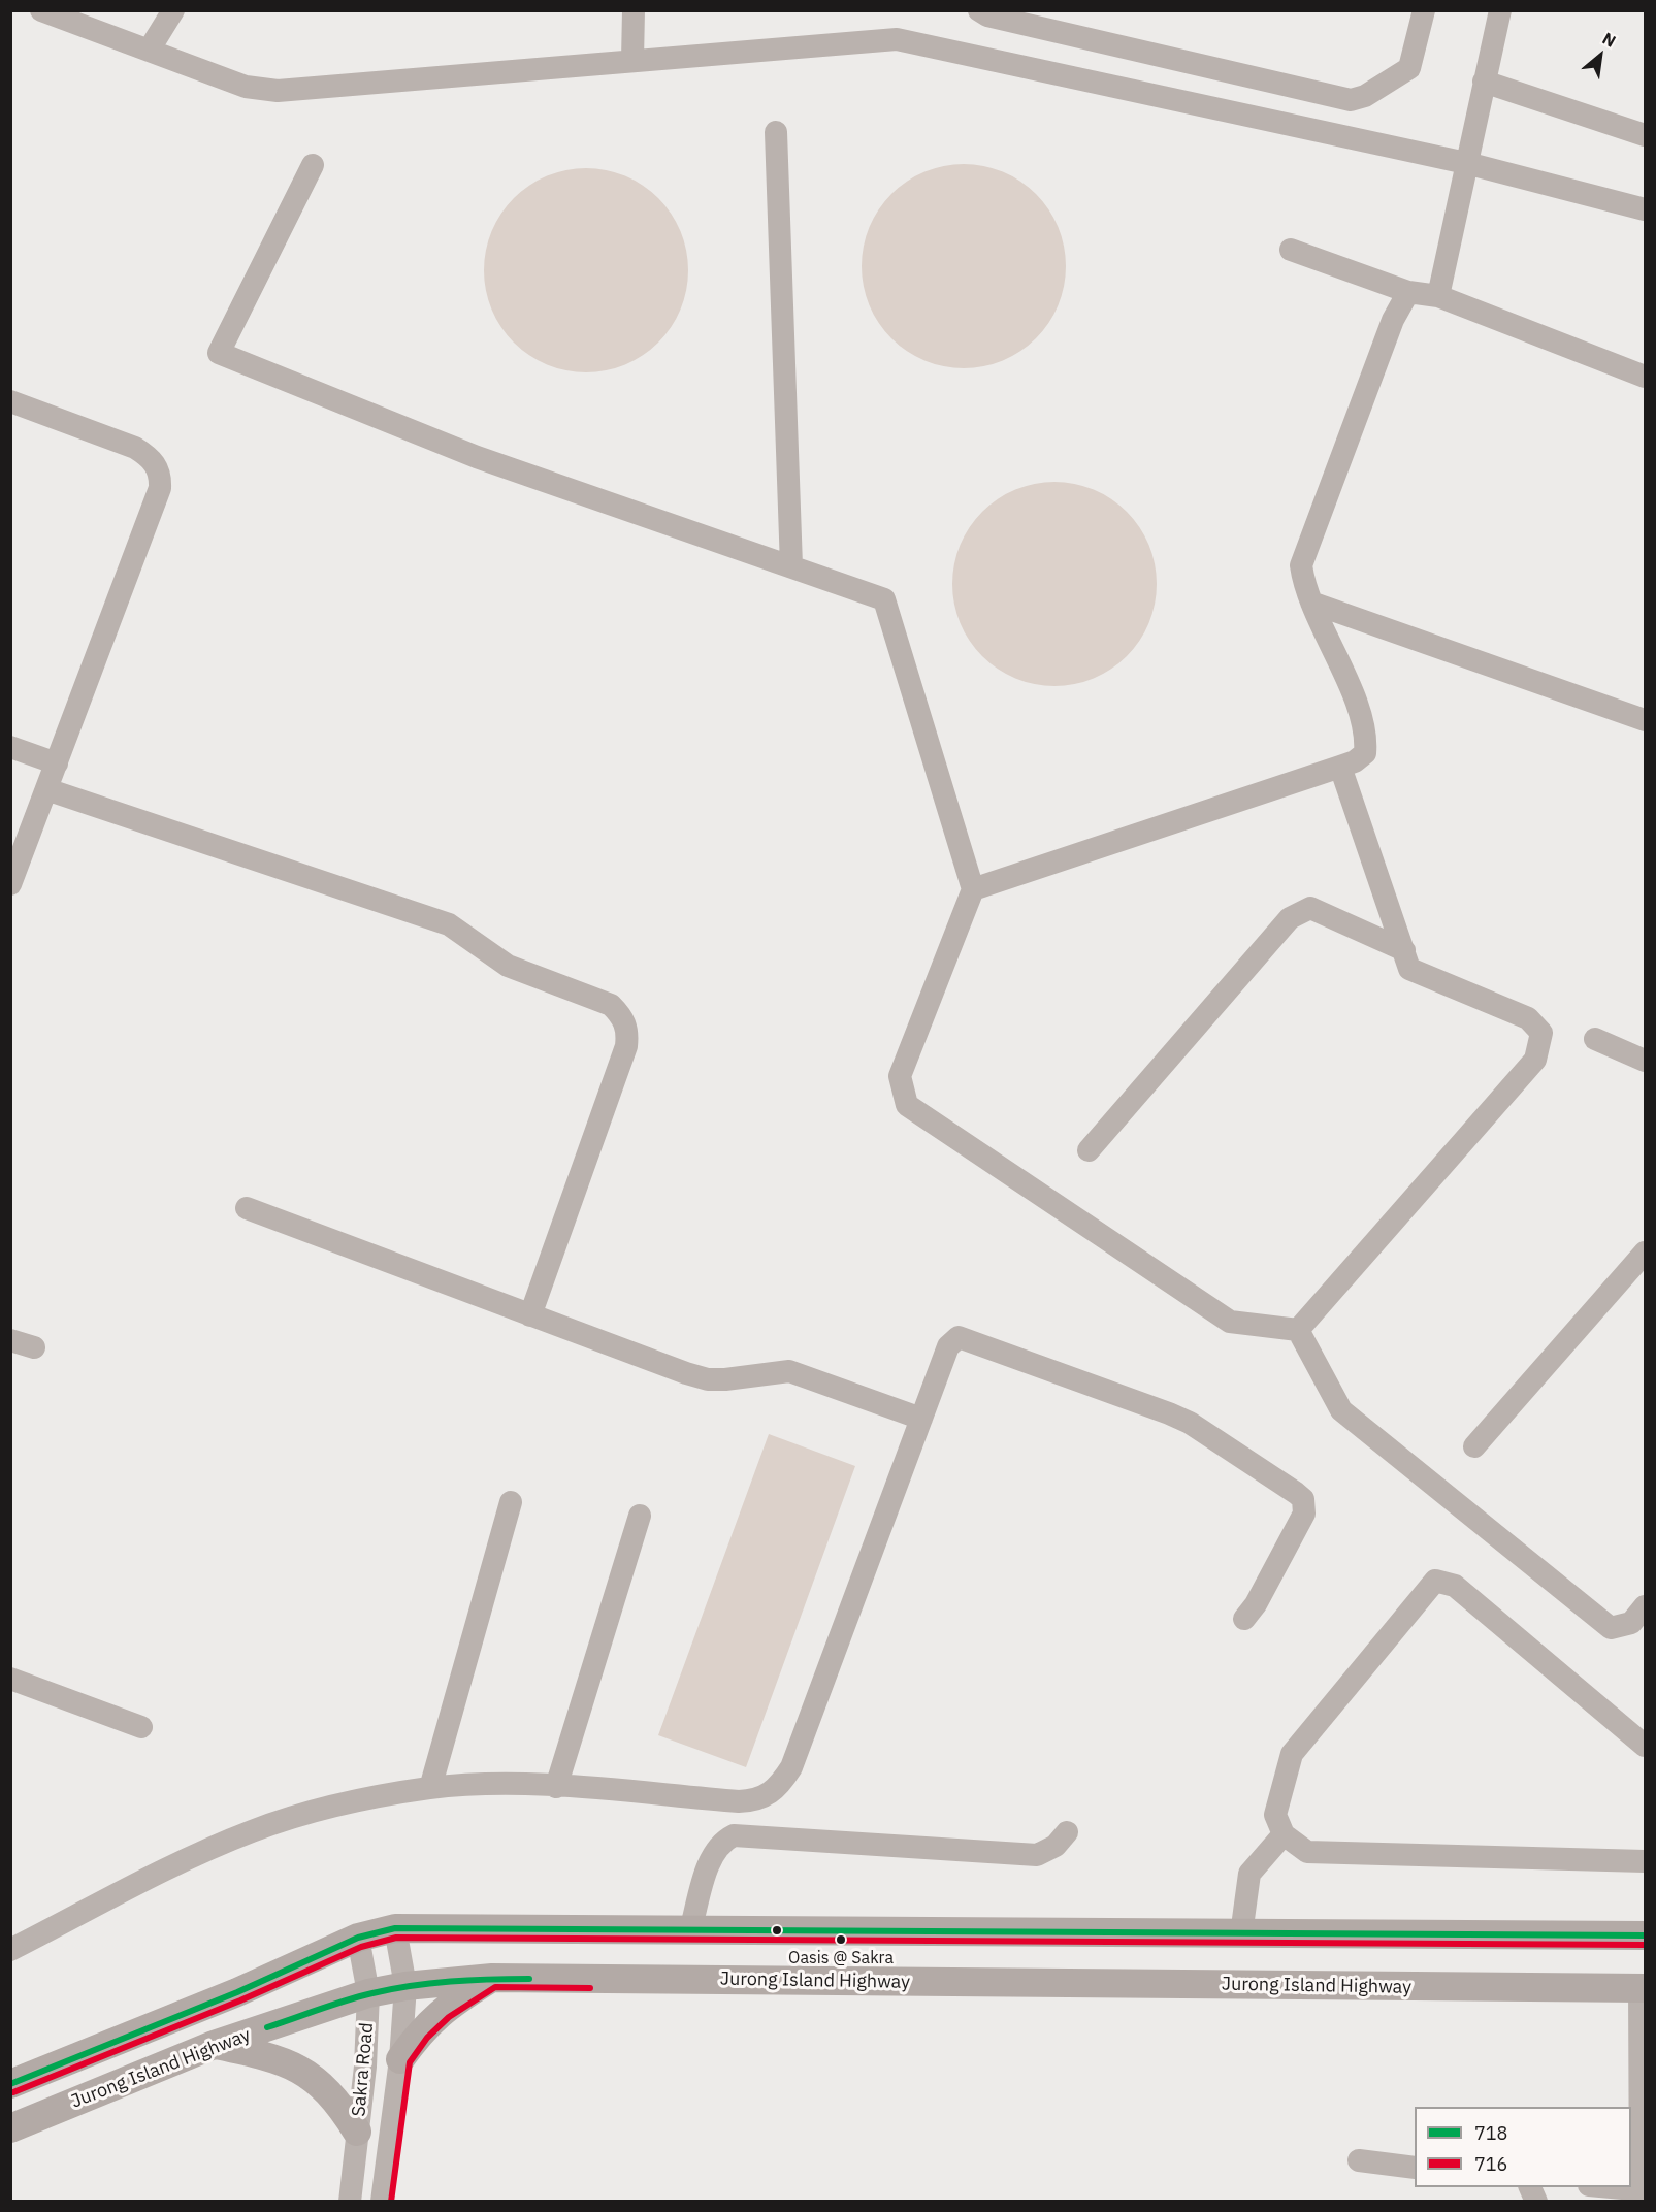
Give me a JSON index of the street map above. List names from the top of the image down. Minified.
{"streets":{"main road":["Jurong Island Highway"],"street":["Sakra Road"]},"crossings":[["Jurong Island Highway","Sakra Road"]],"places":["Oasis @ Sakra"],"lines":["transit line 718","transit line 716"],"legend":["718","716"],"north":"top right"}
